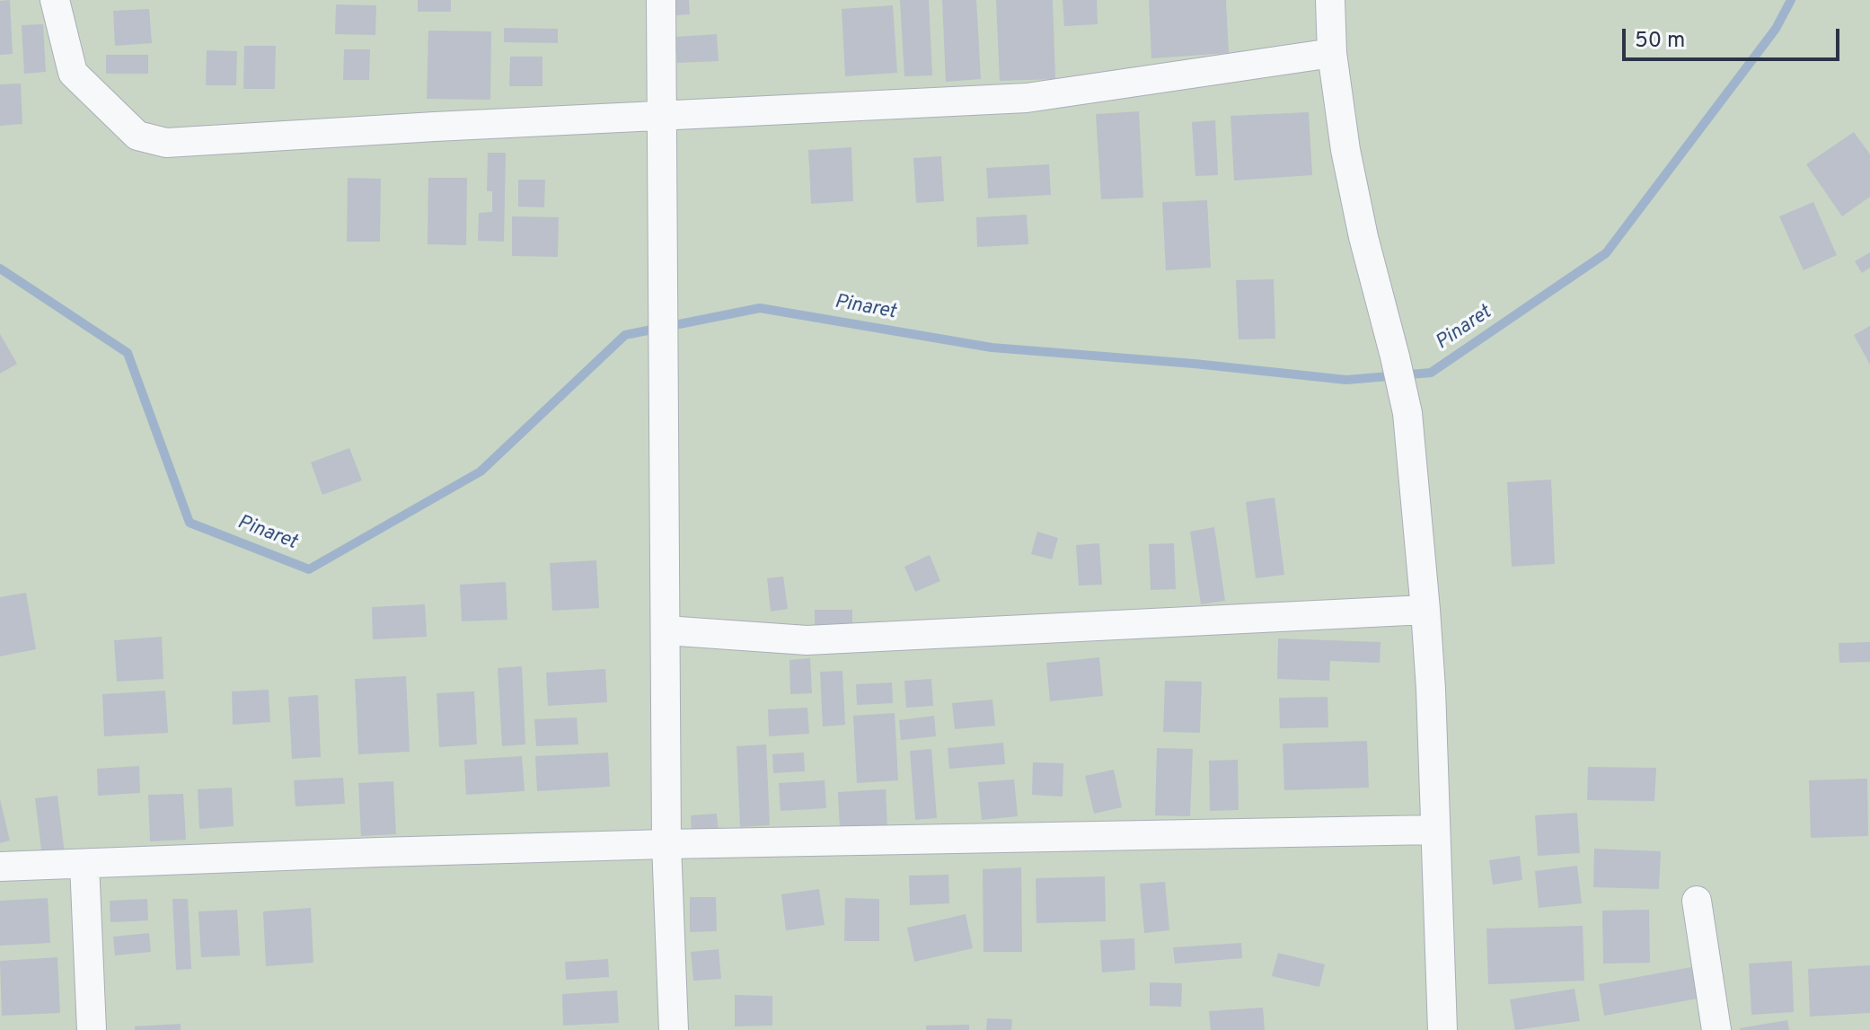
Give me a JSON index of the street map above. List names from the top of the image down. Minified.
{"water":["Pinaret"],"scale_bar":"50 m"}
